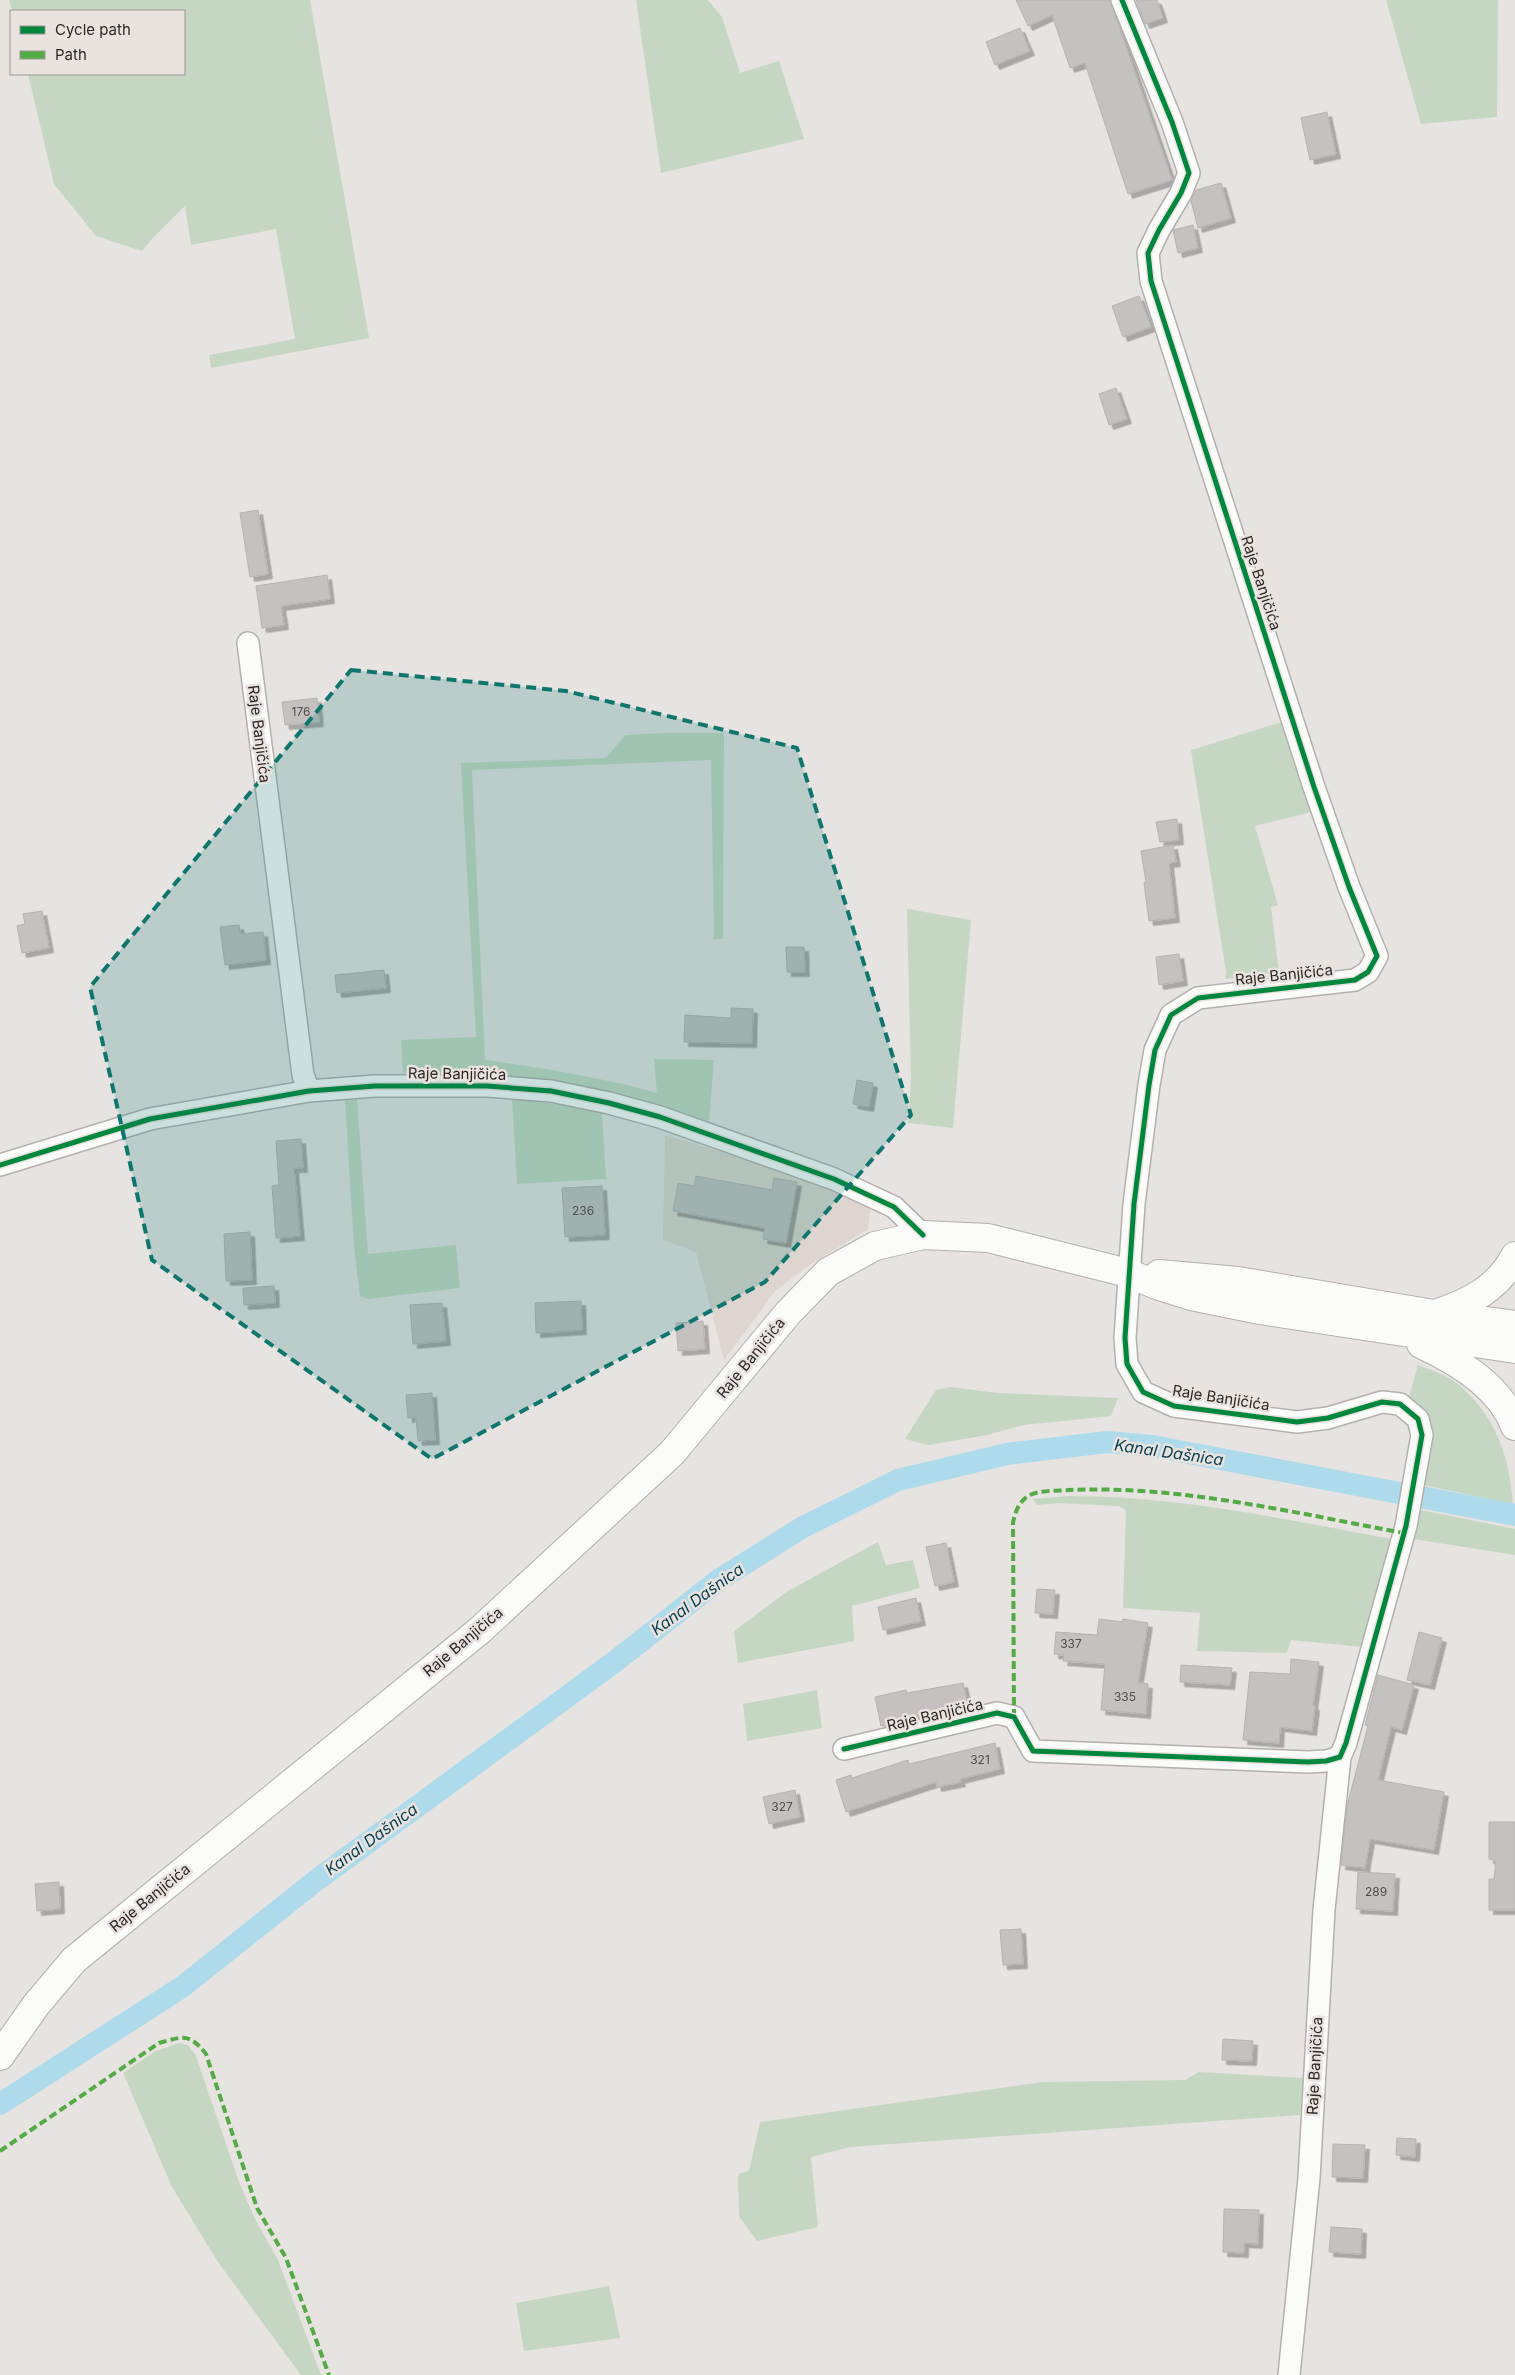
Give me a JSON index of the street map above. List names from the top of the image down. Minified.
{"streets":{"main road":["Raje Banjičića"]},"water":["Kanal Dašnica"],"house_numbers":["176","236","337","335","321","327","289"],"legend":["Cycle path","Path"]}
